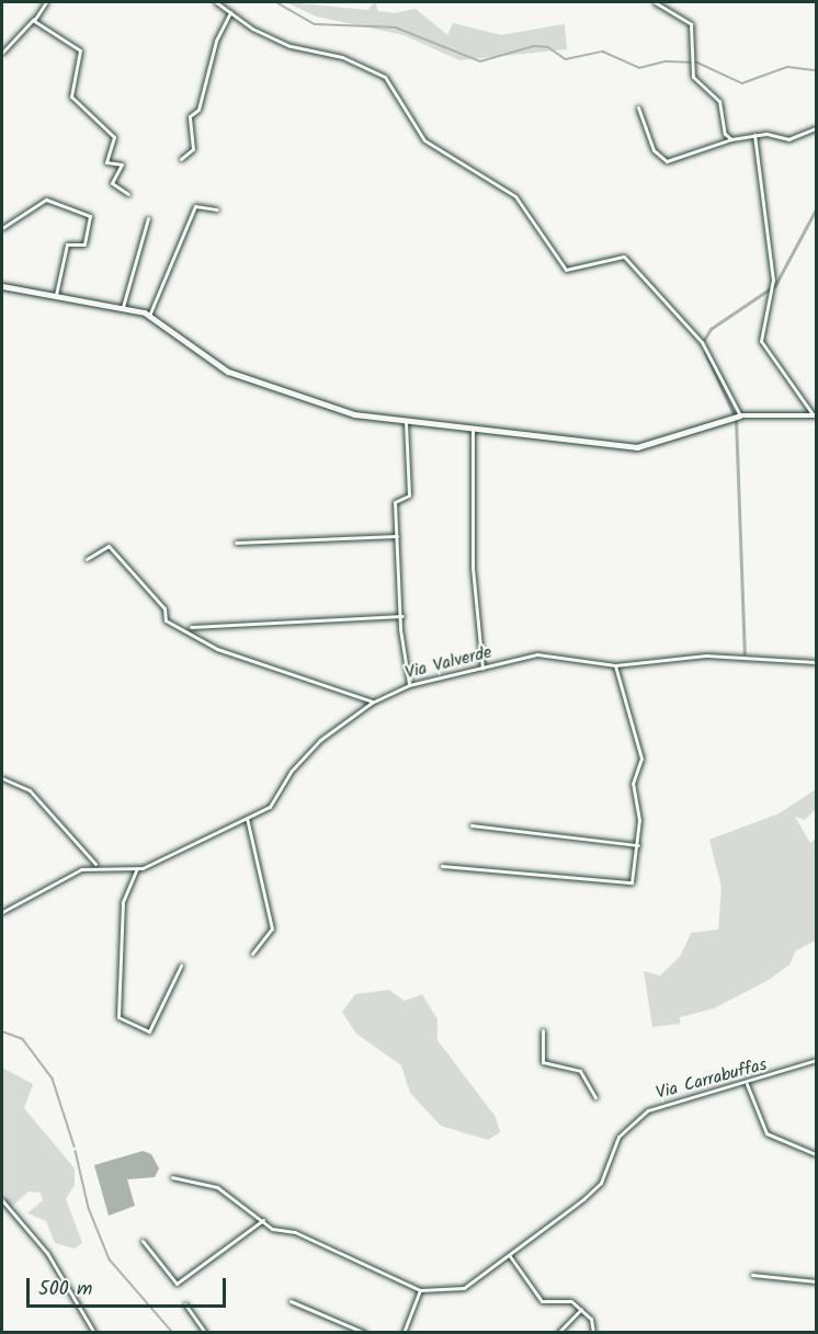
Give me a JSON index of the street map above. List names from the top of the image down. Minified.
{"streets":{"street":["Via Valverde","Via Carrabuffas"]},"scale_bar":"500 m"}
